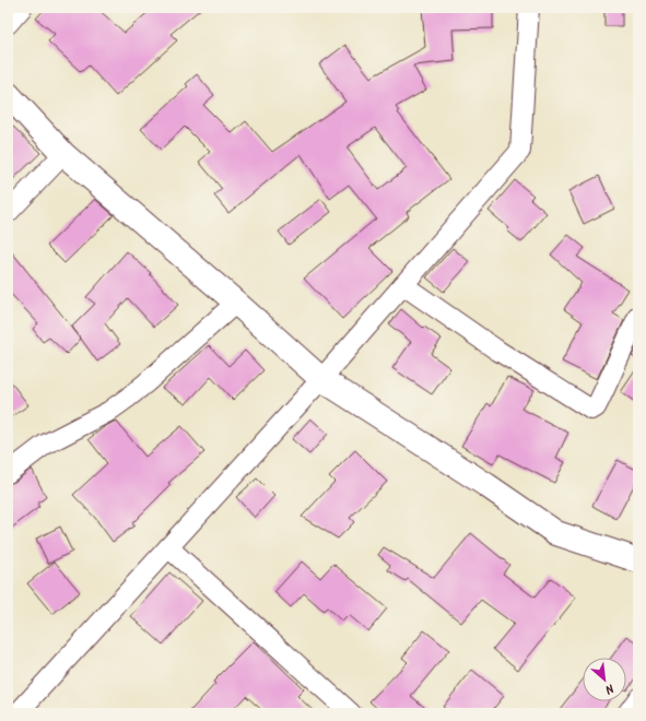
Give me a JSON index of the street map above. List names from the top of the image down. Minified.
{"north":"bottom right"}
